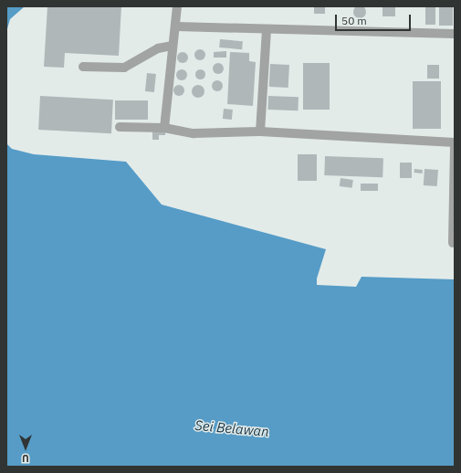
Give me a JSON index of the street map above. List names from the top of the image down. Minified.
{"water":["Sei Belawan"],"scale_bar":"50 m","north":"bottom"}
